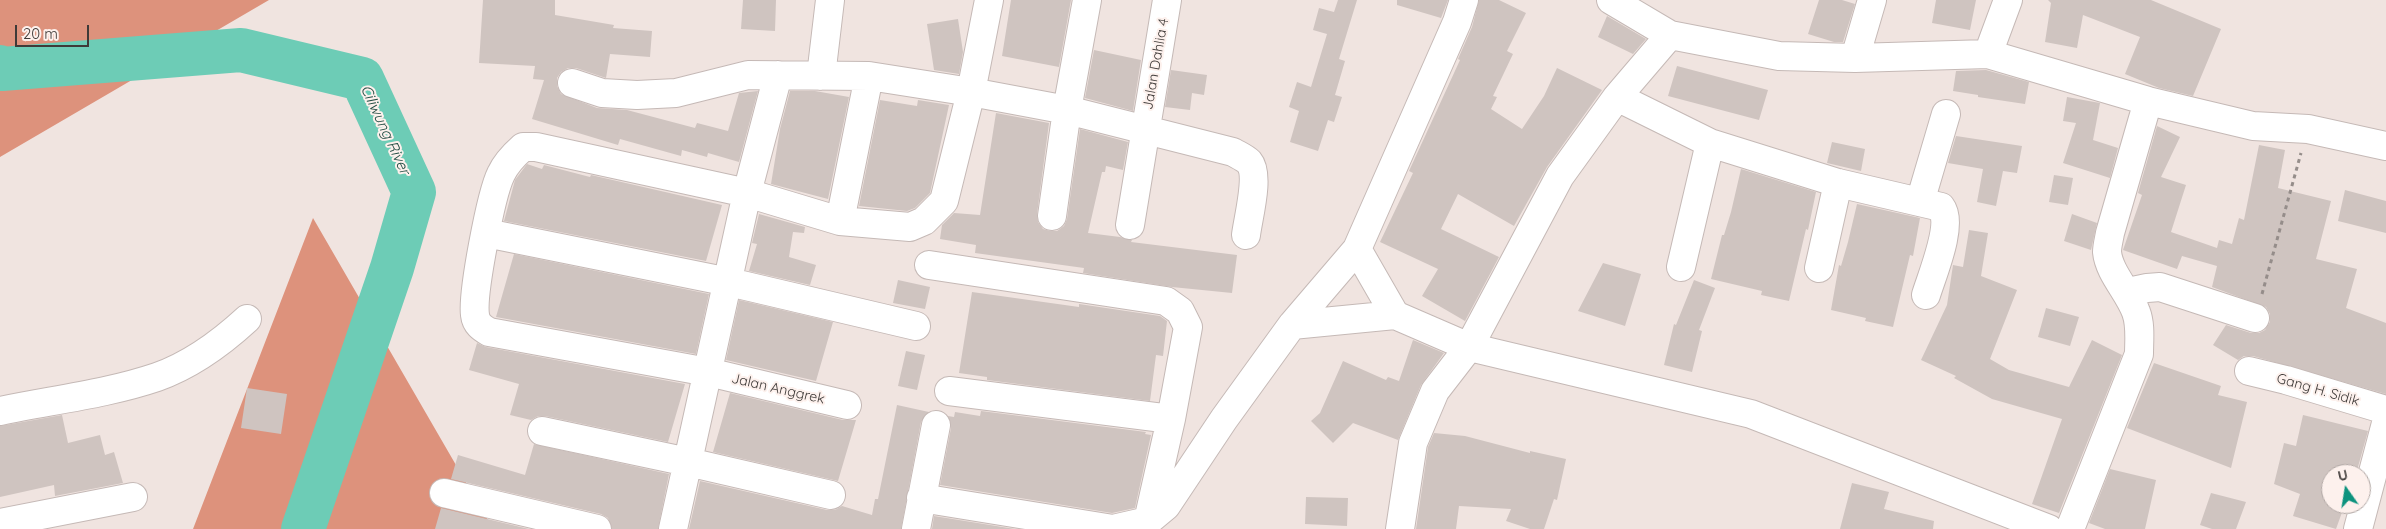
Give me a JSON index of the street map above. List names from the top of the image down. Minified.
{"streets":{"street":["Jalan Dahlia 4","Jalan Anggrek","Gang H. Sidik"]},"water":["Ciliwung River"],"scale_bar":"20 m","north":"top"}
